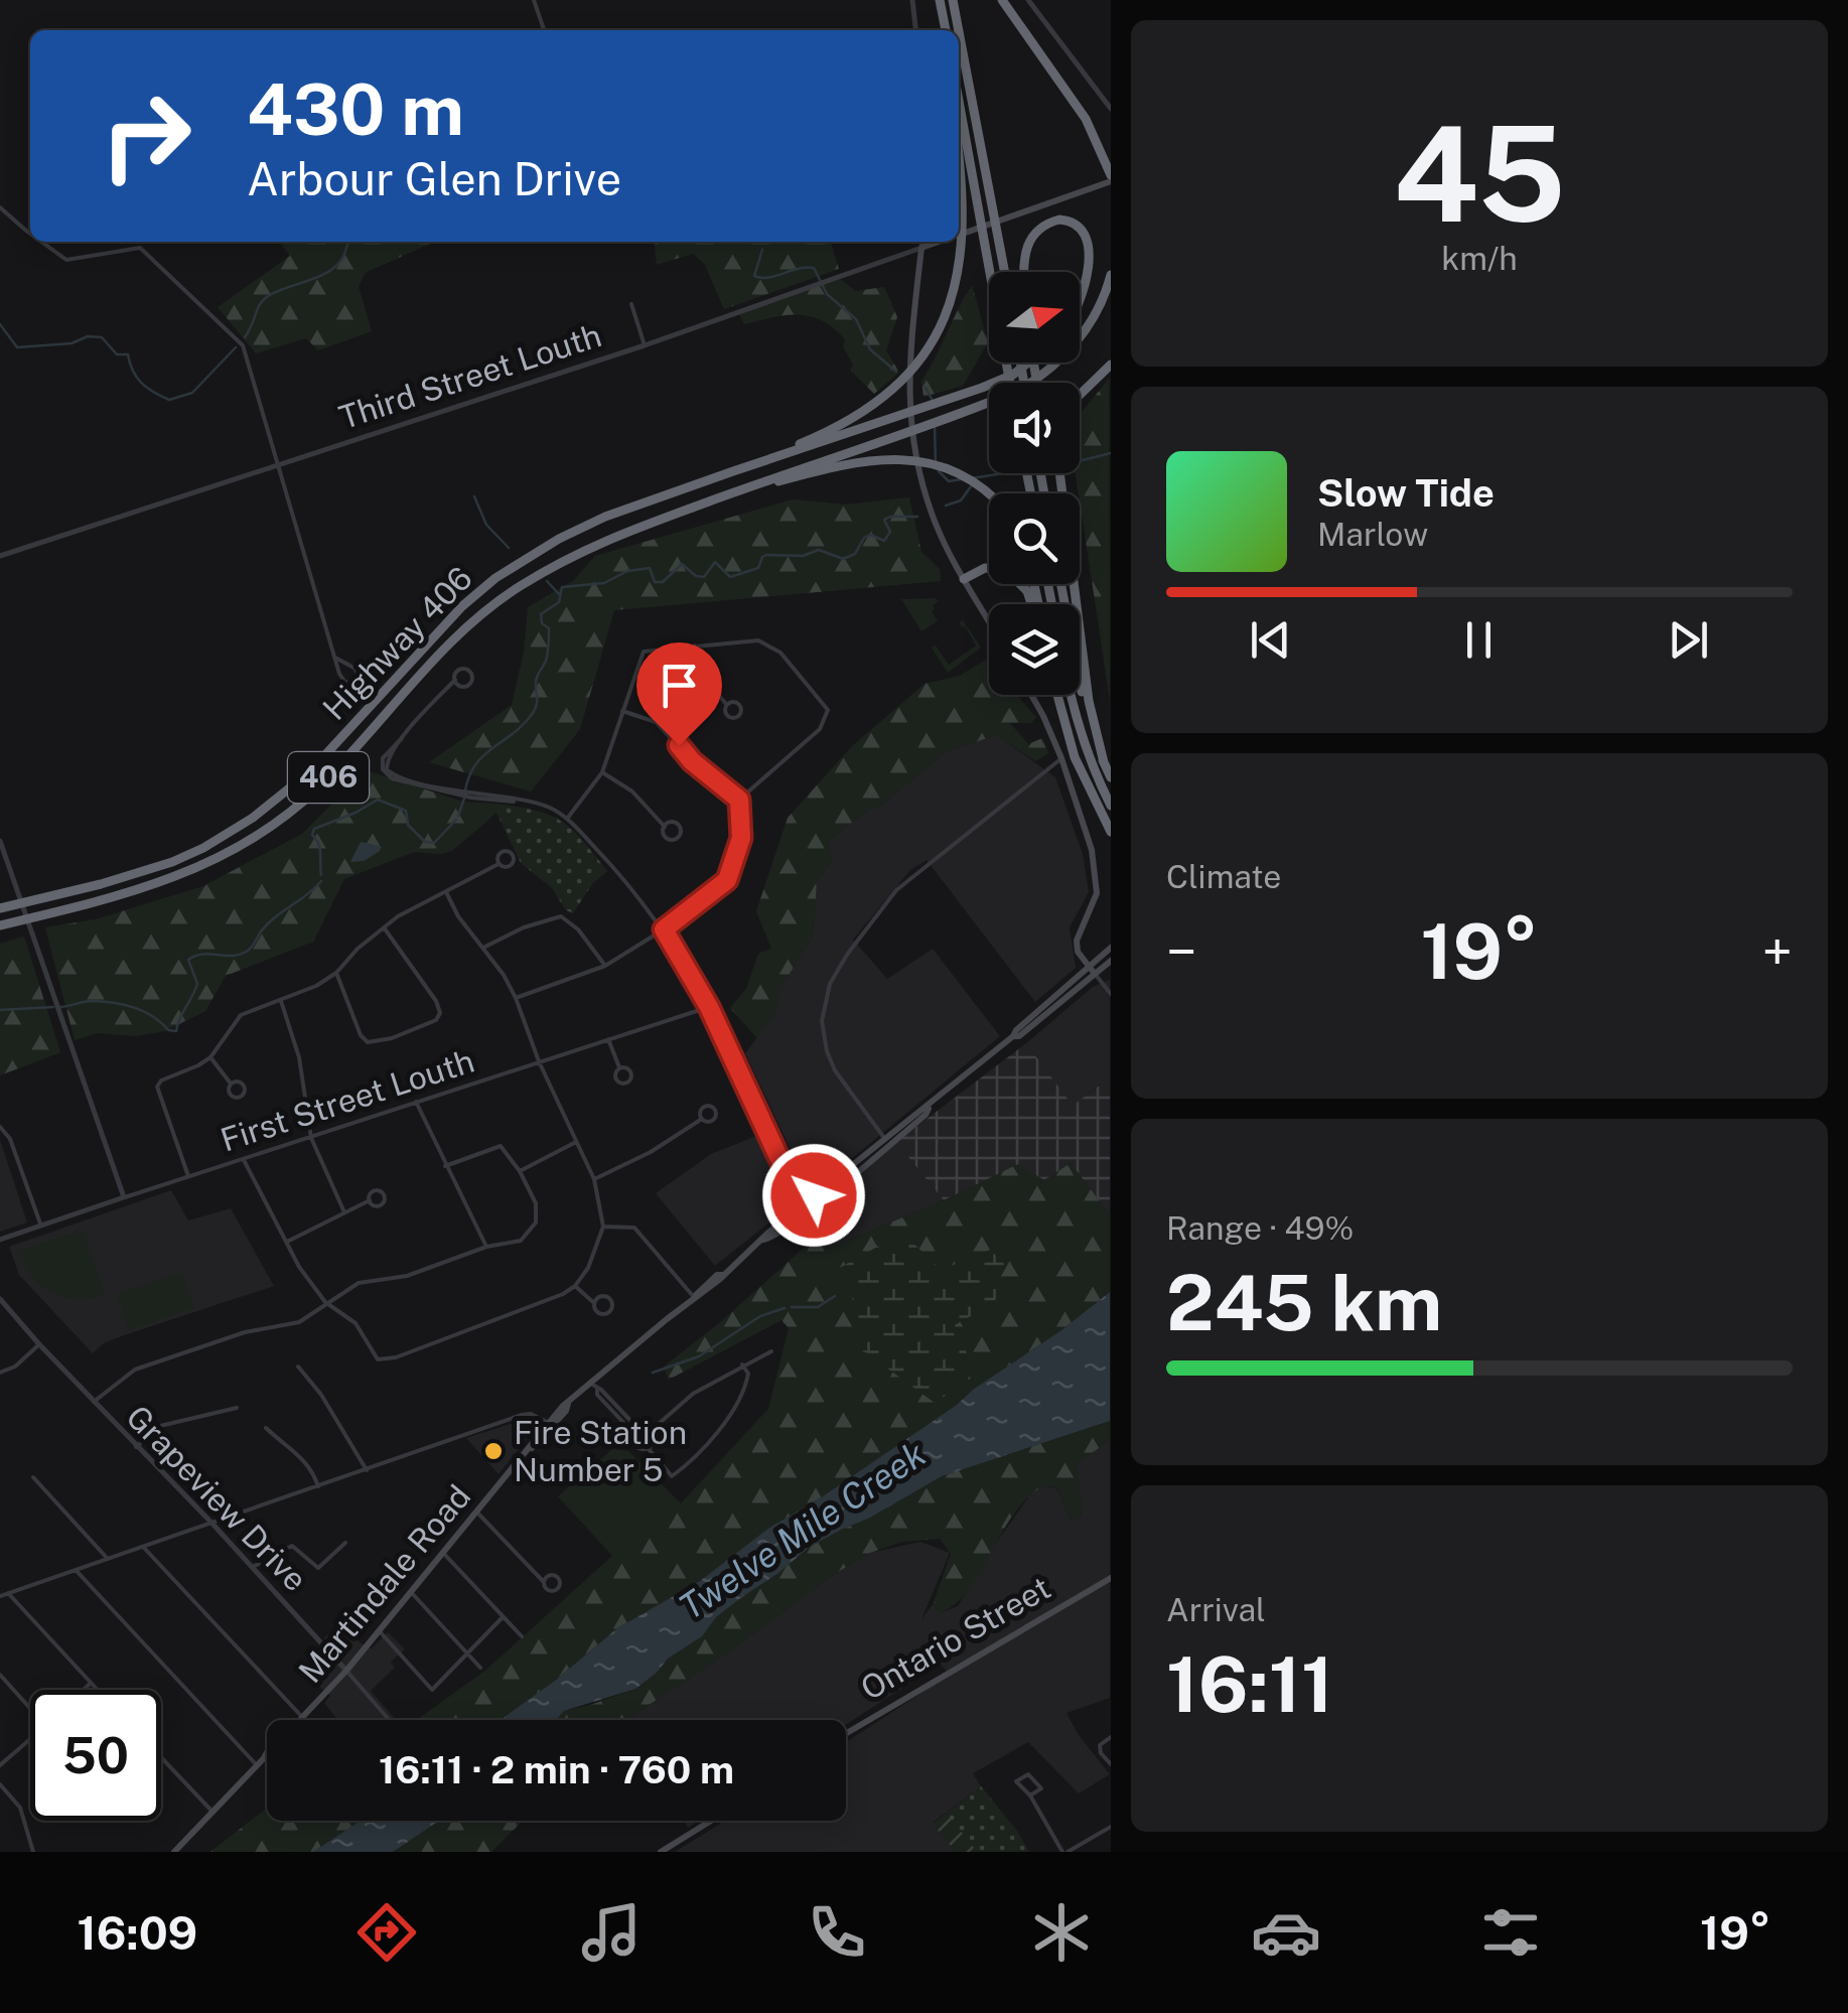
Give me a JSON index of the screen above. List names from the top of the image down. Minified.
{"streets":{"highway":["Highway 406","406"],"main road":["Third Street Louth","Martindale Road","Ontario Street"],"street":["First Street Louth","Grapeview Drive"]},"crossings":[["Grapeview Drive","Martindale Road"]],"water":["Twelve Mile Creek"],"places":["Fire Station Number 5"],"north":"right","page":{"tile":[["45","km/h"],"Climate",["Range · 49%","245 km"],["Arrival","16:11"]],"turn":["430 m","Arbour Glen Drive"],"song":["Slow Tide","Marlow"],"heat":["−","19°","+"],"limit":"50","trip":"16:11 · 2 min · 760 m","tabs":["16:09","19°"]}}
